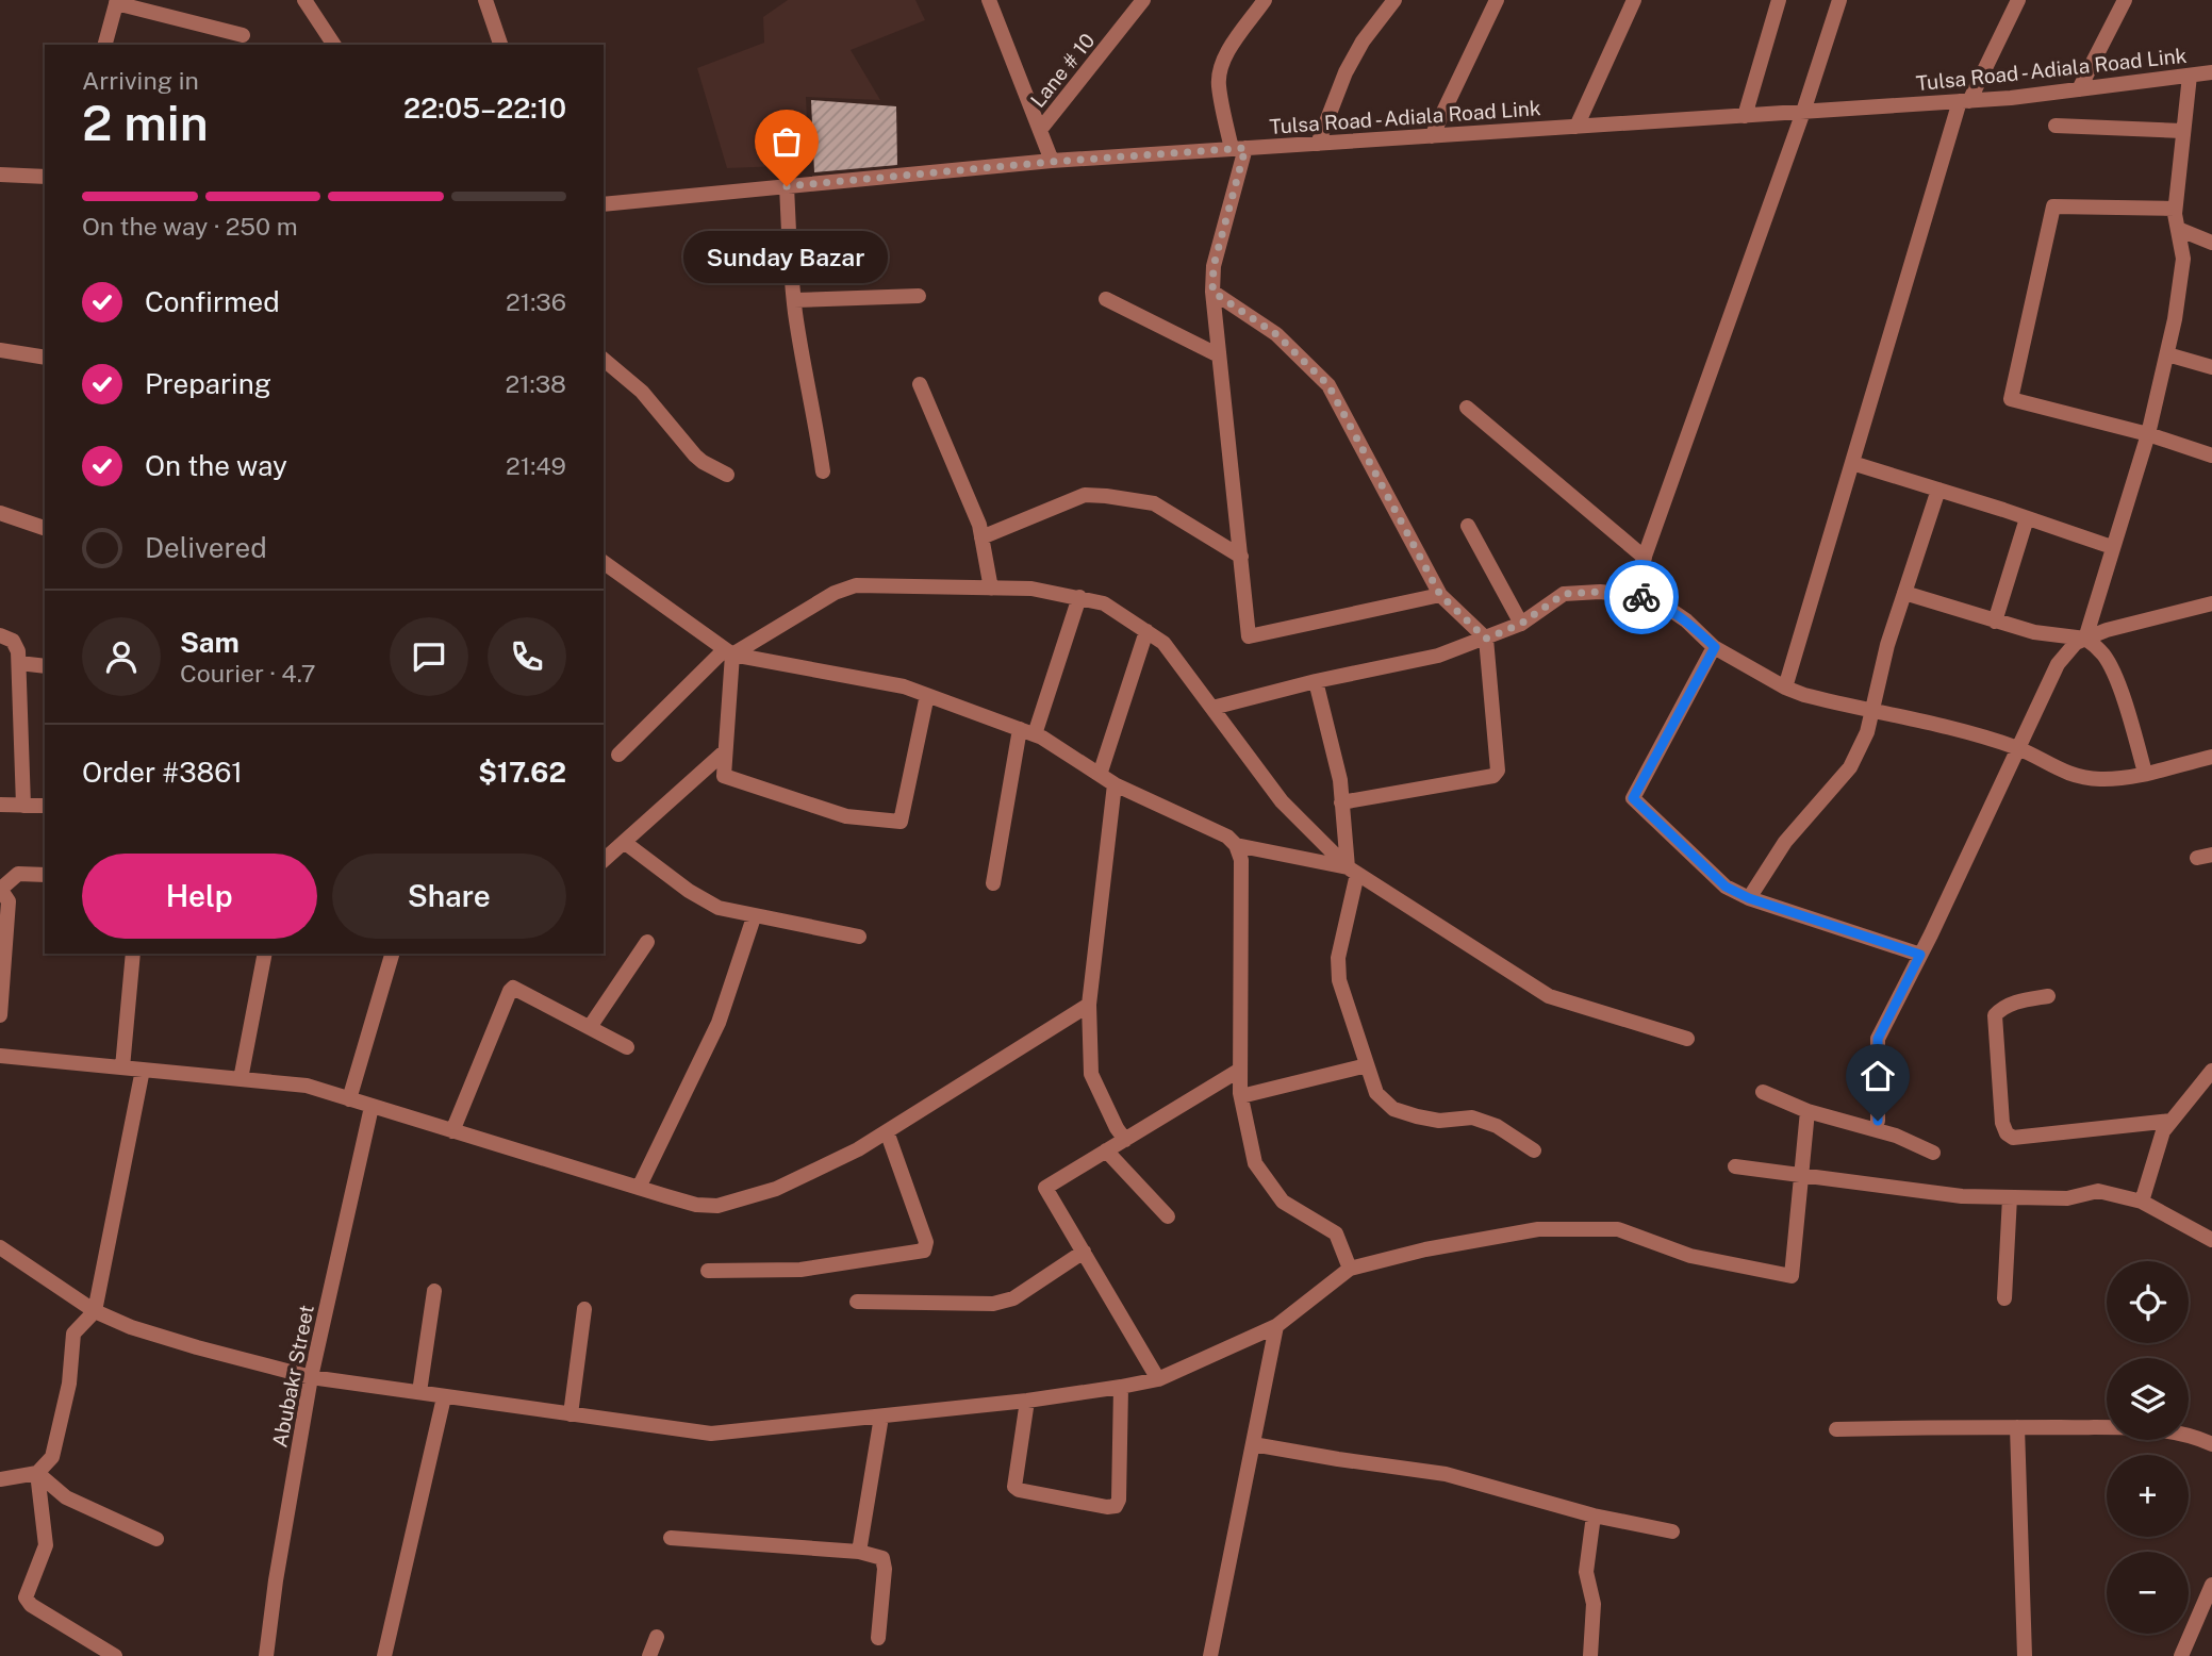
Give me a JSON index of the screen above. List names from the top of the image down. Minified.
{"streets":{"street":["Tulsa Road - Adiala Road Link","Lane # 10","Abubakr Street"]},"places":["Sunday Bazar"],"page":{"heading":["2 min","Arriving in","22:05–22:10"],"panel":["Sam","Courier · 4.7","Order #3861","$17.62"],"bar":"On the way · 250 m","bubble":"Sunday Bazar","list":[["Confirmed","21:36"],["Preparing","21:38"],["On the way","21:49"],"Delivered"],"buttons":["Help","Share"],"map_buttons":["+","−"]}}
